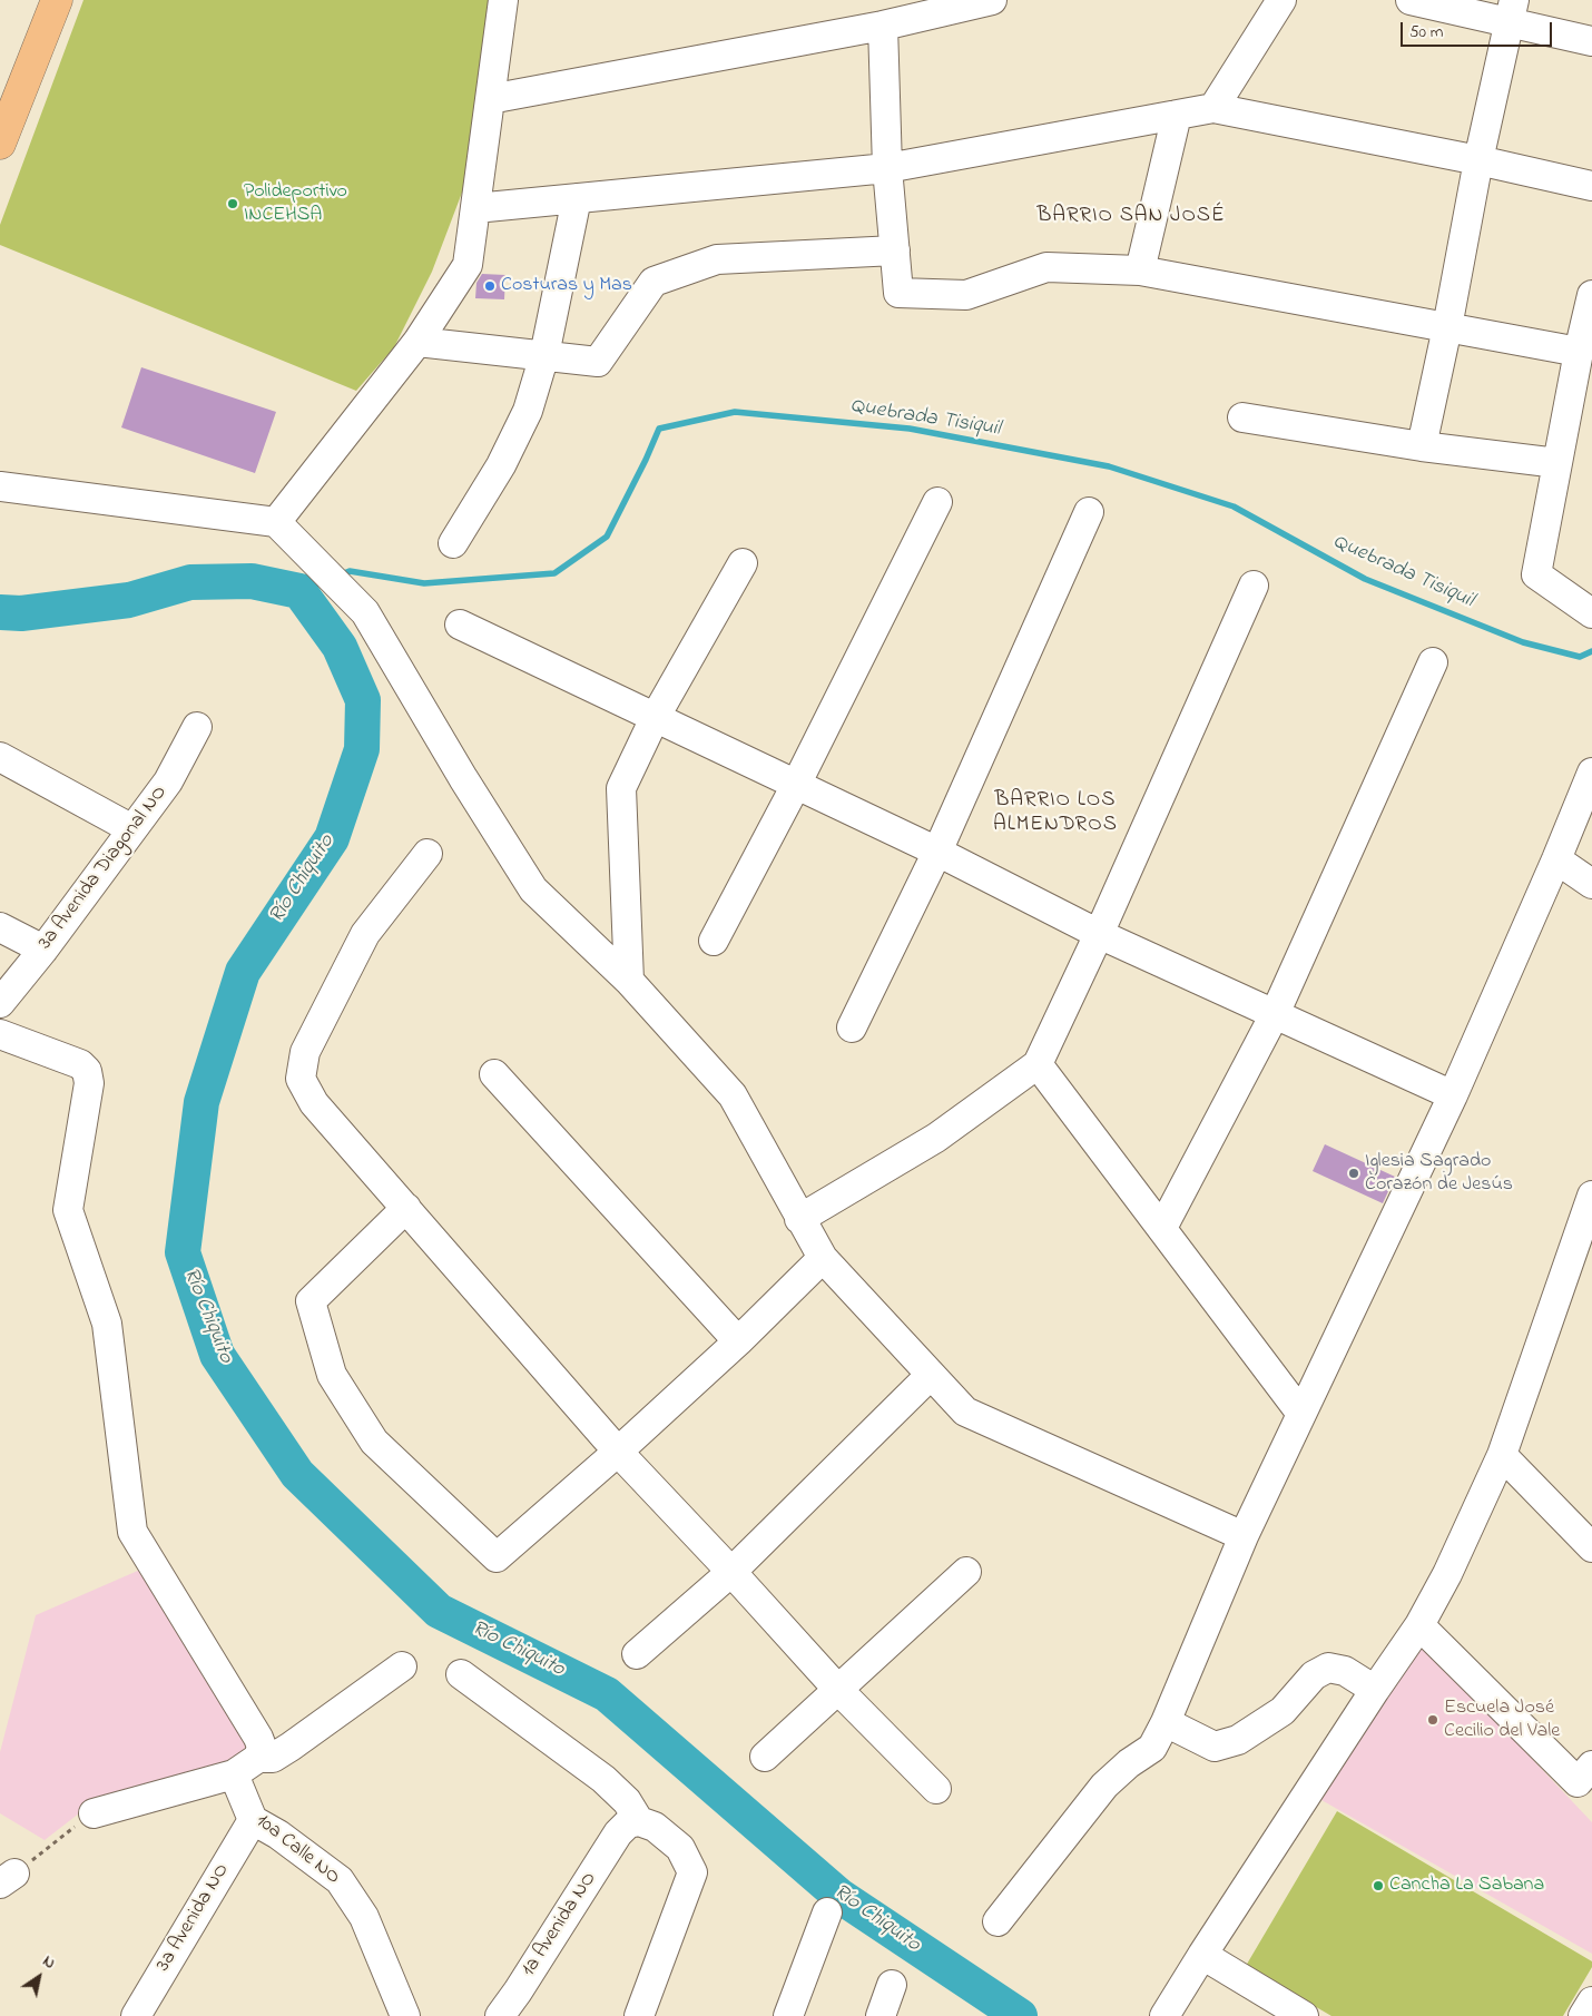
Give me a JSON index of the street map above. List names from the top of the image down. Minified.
{"streets":{"street":["3a Avenida Diagonal NO","10a Calle NO","3a Avenida NO","1a Avenida NO"]},"crossings":[["10a Calle NO","3a Avenida NO"]],"districts":["BARRIO SAN JOSÉ","BARRIO LOS ALMENDROS"],"water":["Quebrada Tisiquil","Río Chiquito"],"places":["Polideportivo INCEHSA","Costuras y Mas","Iglesia Sagrado Corazón de Jesús","Escuela José Cecilio del Vale","Cancha La Sabana"],"scale_bar":"50 m","north":"top right"}
